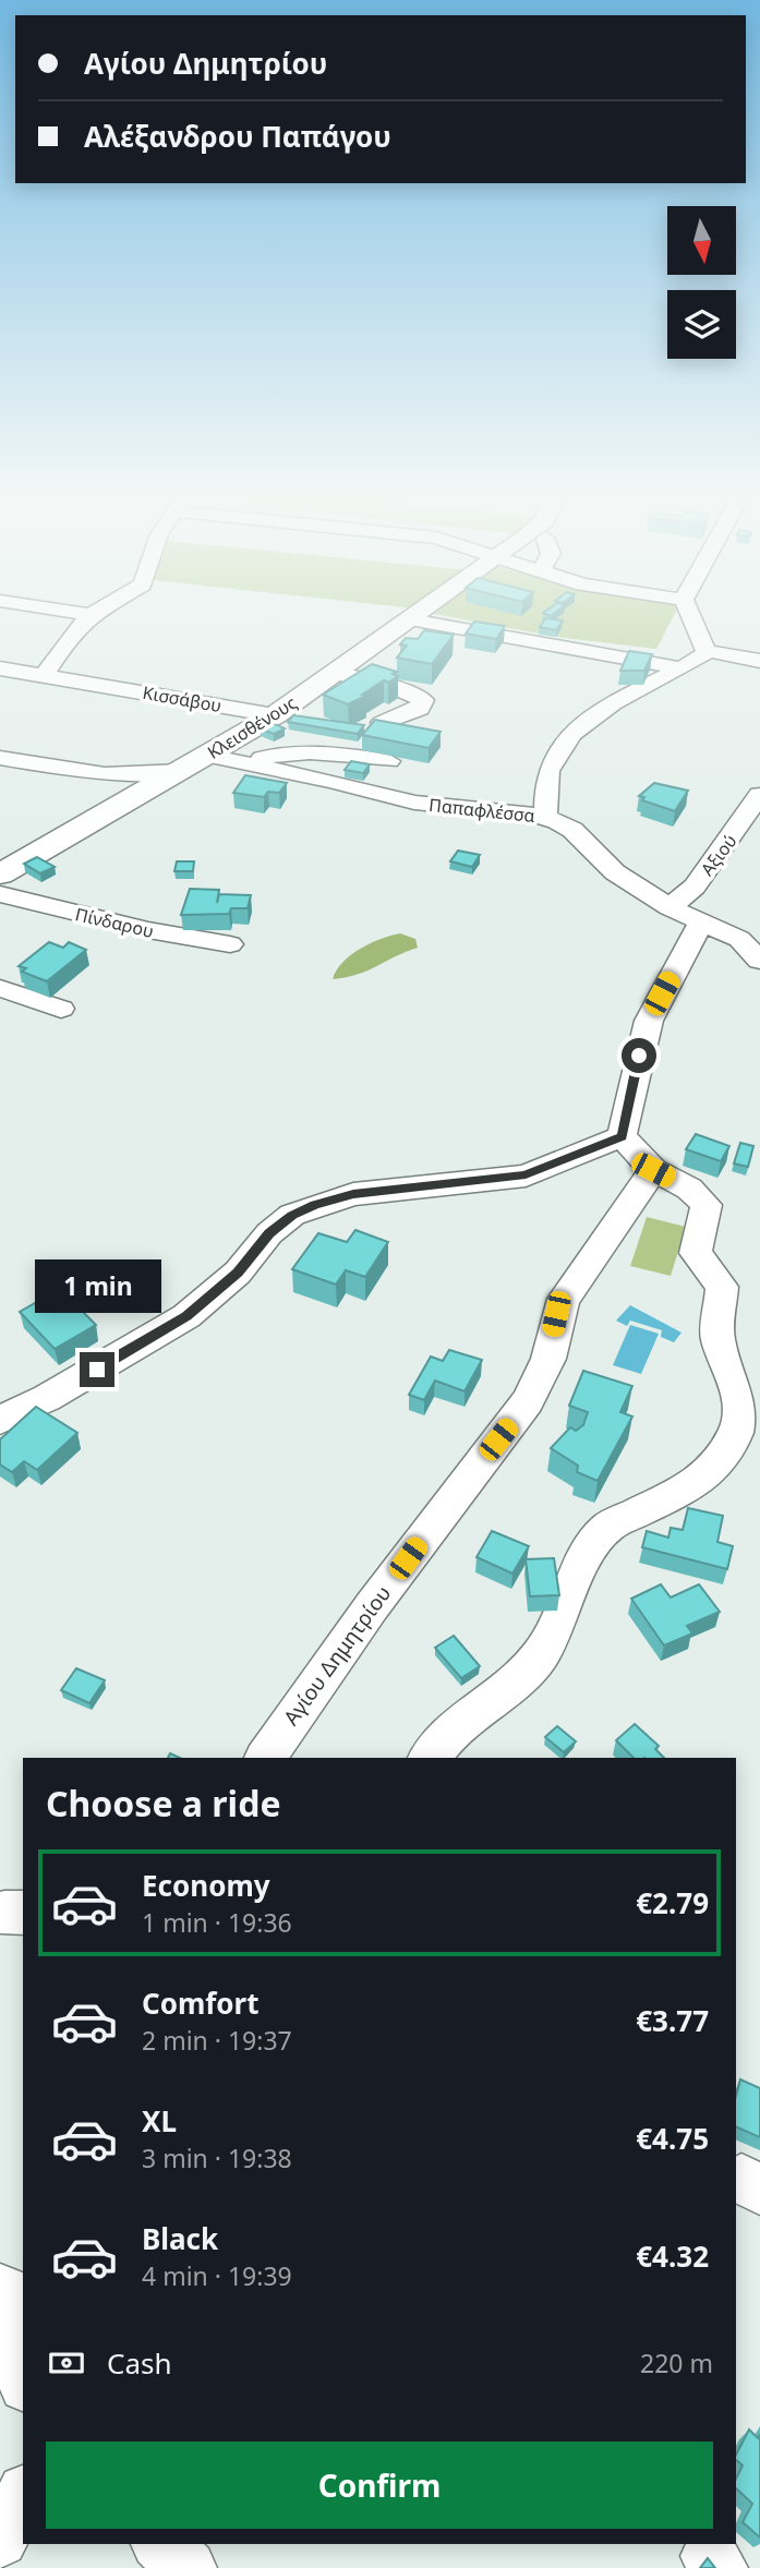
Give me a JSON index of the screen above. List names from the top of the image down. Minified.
{"streets":{"main road":["Κλεισθένους"],"street":["Κισσάβου","Παπαφλέσσα","Αξιού","Πίνδαρου","Αγίου Δημητρίου"]},"crossings":[["Κισσάβου","Κλεισθένους"],["Κλεισθένους","Παπαφλέσσα"],["Παπαφλέσσα","Αξιού"]],"north":"bottom","page":{"banner":["Αγίου Δημητρίου","Αλέξανδρου Παπάγου"],"bubble":"1 min","heading":"Choose a ride","list":[{"name":"Economy","note":"1 min · 19:36","value":"€2.79"},{"name":"Comfort","note":"2 min · 19:37","value":"€3.77"},{"name":"XL","note":"3 min · 19:38","value":"€4.75"},{"name":"Black","note":"4 min · 19:39","value":"€4.32"}],"pay":["Cash","220 m"],"buttons":"Confirm"}}
